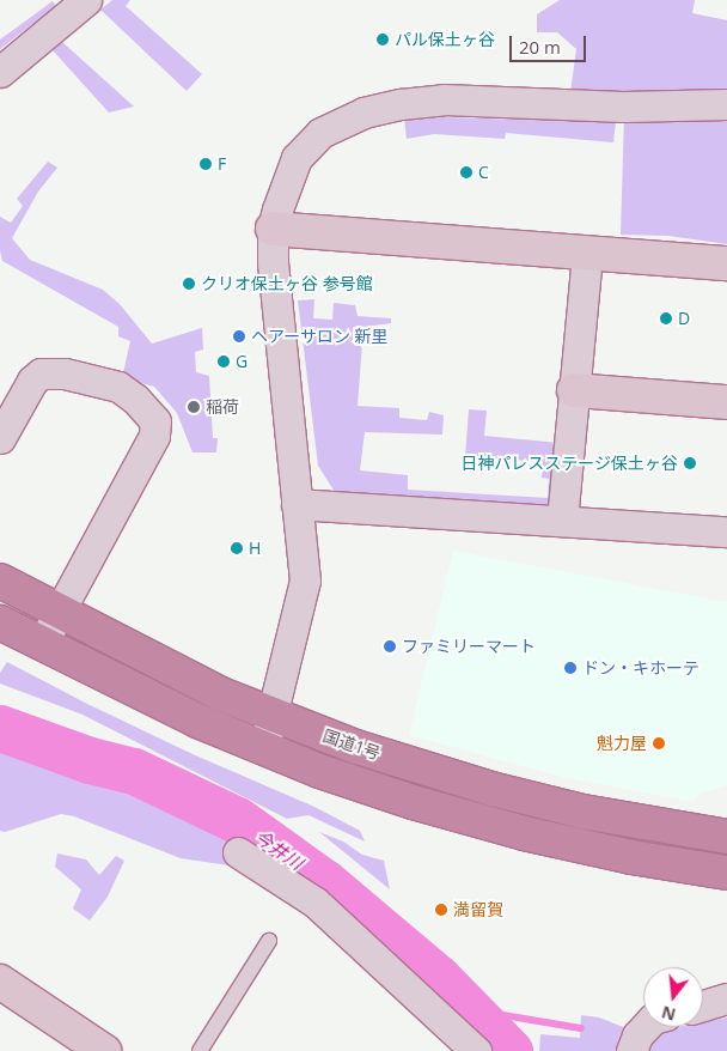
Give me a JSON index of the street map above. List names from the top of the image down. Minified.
{"streets":{"highway":["国道1号"]},"water":["今井川"],"places":["パル保土ヶ谷","F","C","クリオ保土ヶ谷 参号館","D","ヘアーサロン 新里","G","稲荷","日神パレスステージ保土ヶ谷","H","ファミリーマート","ドン・キホーテ","魁力屋","満留賀"],"scale_bar":"20 m","north":"bottom"}
